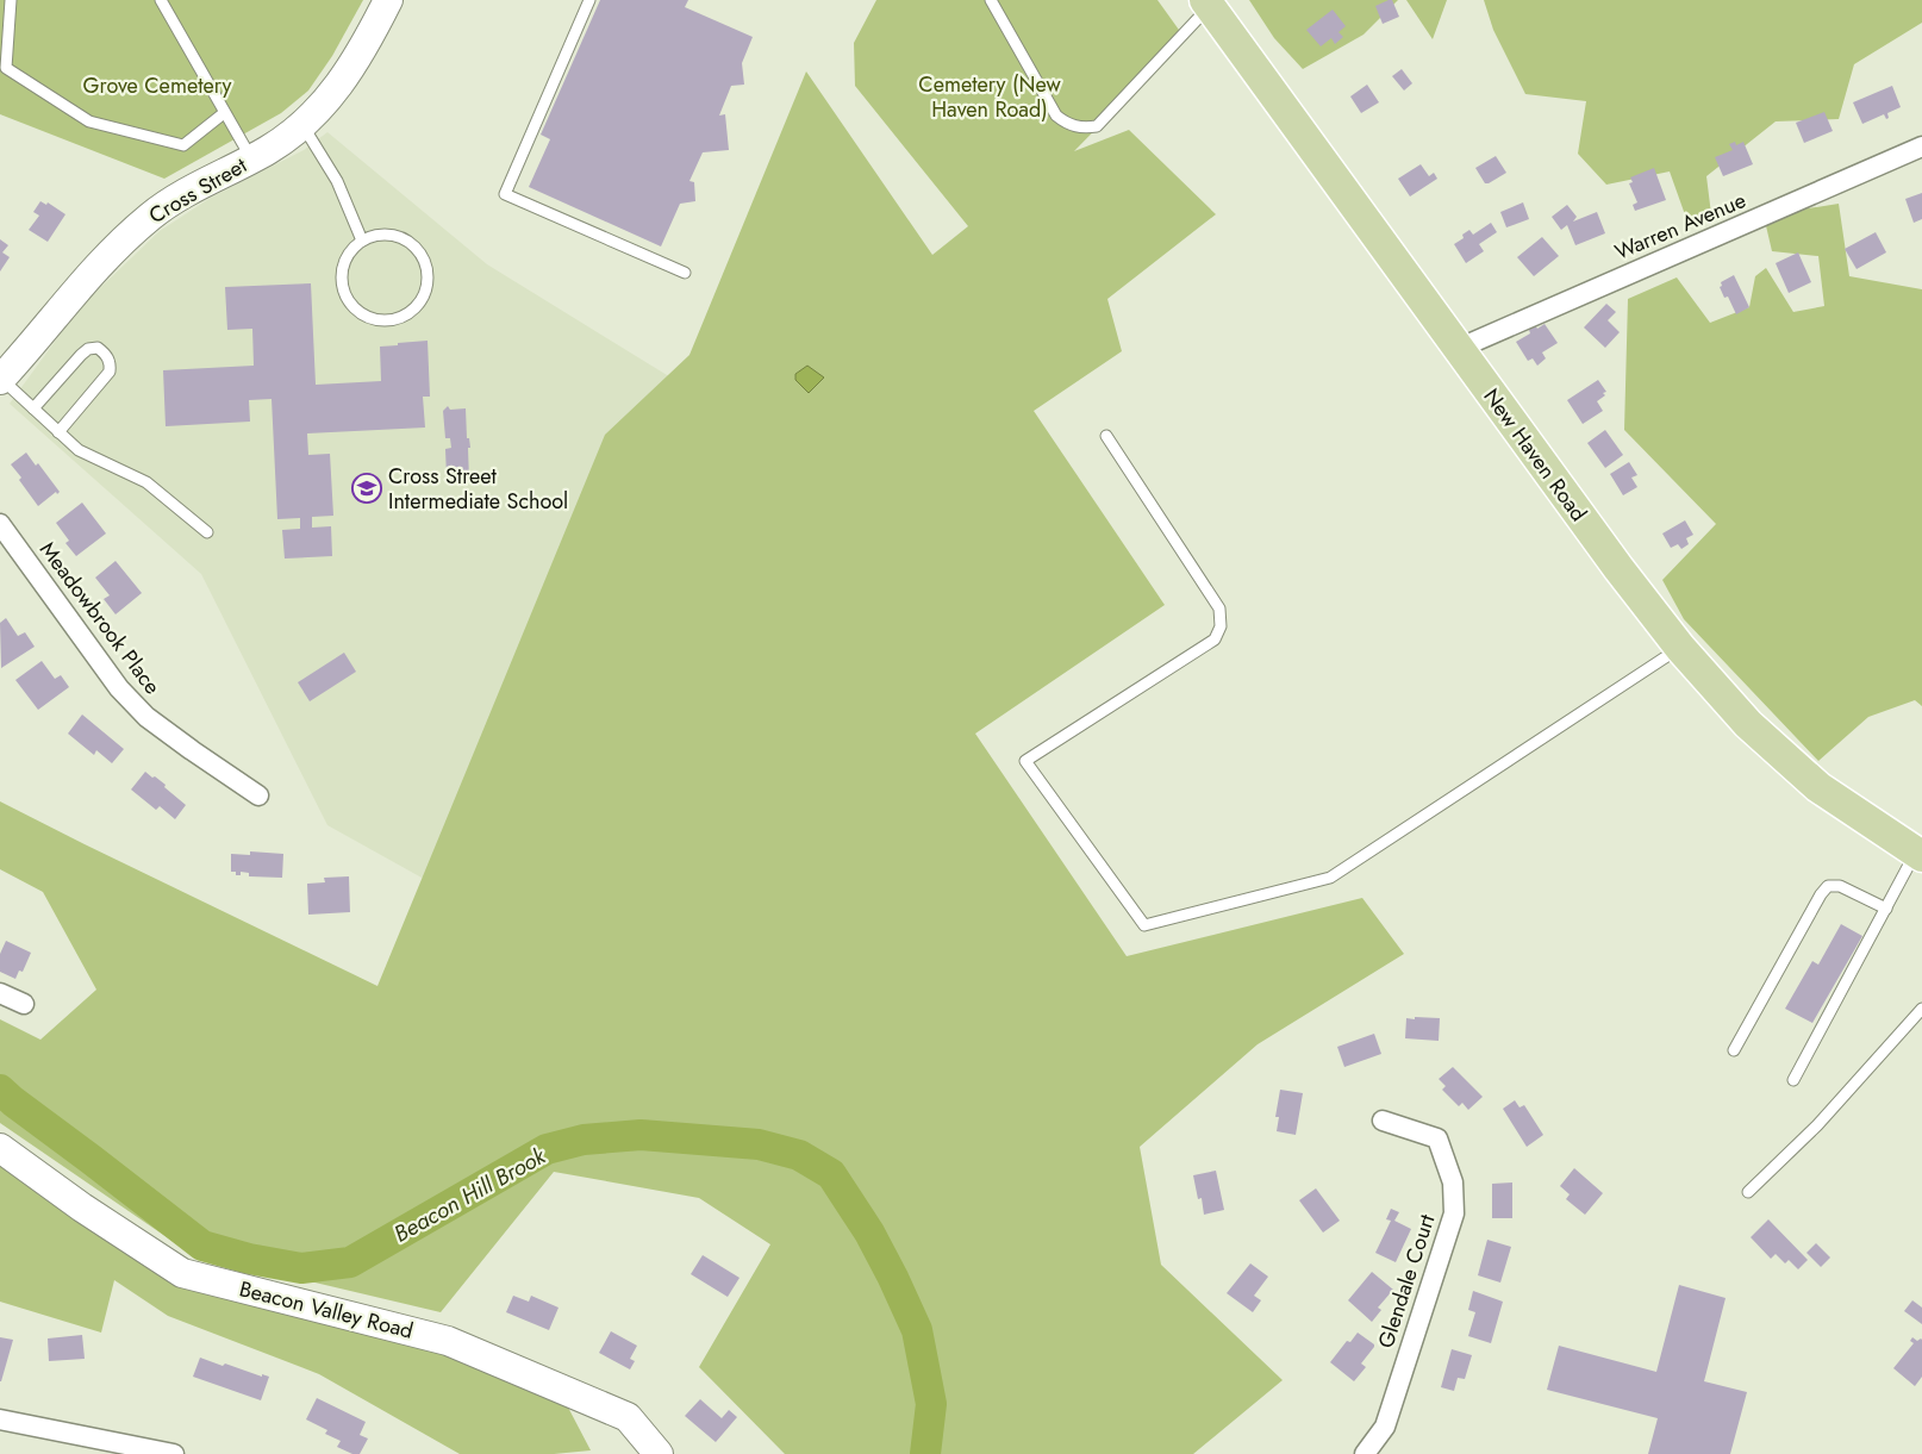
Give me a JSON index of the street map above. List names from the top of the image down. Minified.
{"streets":{"main road":["New Haven Road"],"street":["Cross Street","Warren Avenue","Meadowbrook Place","Glendale Court","Beacon Valley Road"]},"crossings":[["Warren Avenue","New Haven Road"]],"water":["Beacon Hill Brook"],"parks":["Cemetery (New Haven Road)","Grove Cemetery"],"places":{"school or university":["Cross Street Intermediate School"]}}
